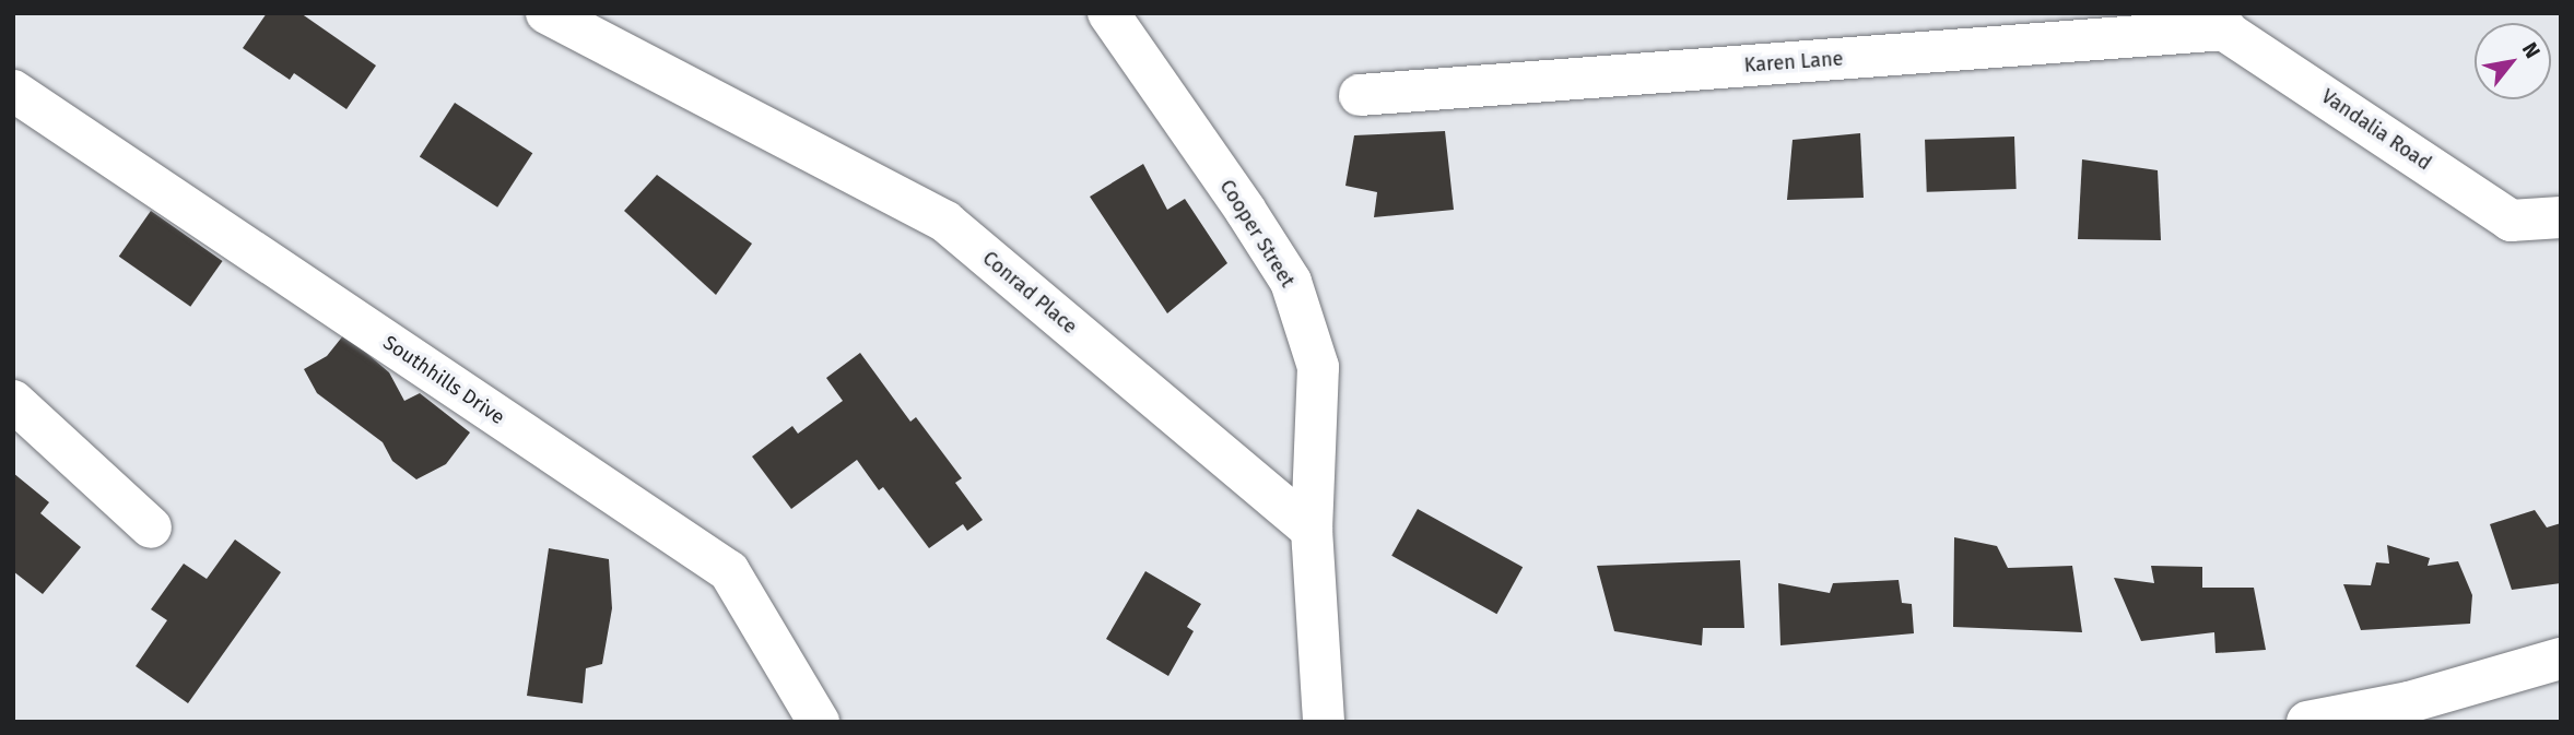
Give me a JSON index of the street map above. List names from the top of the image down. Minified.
{"streets":{"street":["Karen Lane","Vandalia Road","Cooper Street","Conrad Place","Southhills Drive"]},"crossings":[["Karen Lane","Vandalia Road"],["Cooper Street","Conrad Place"]],"north":"top right"}
